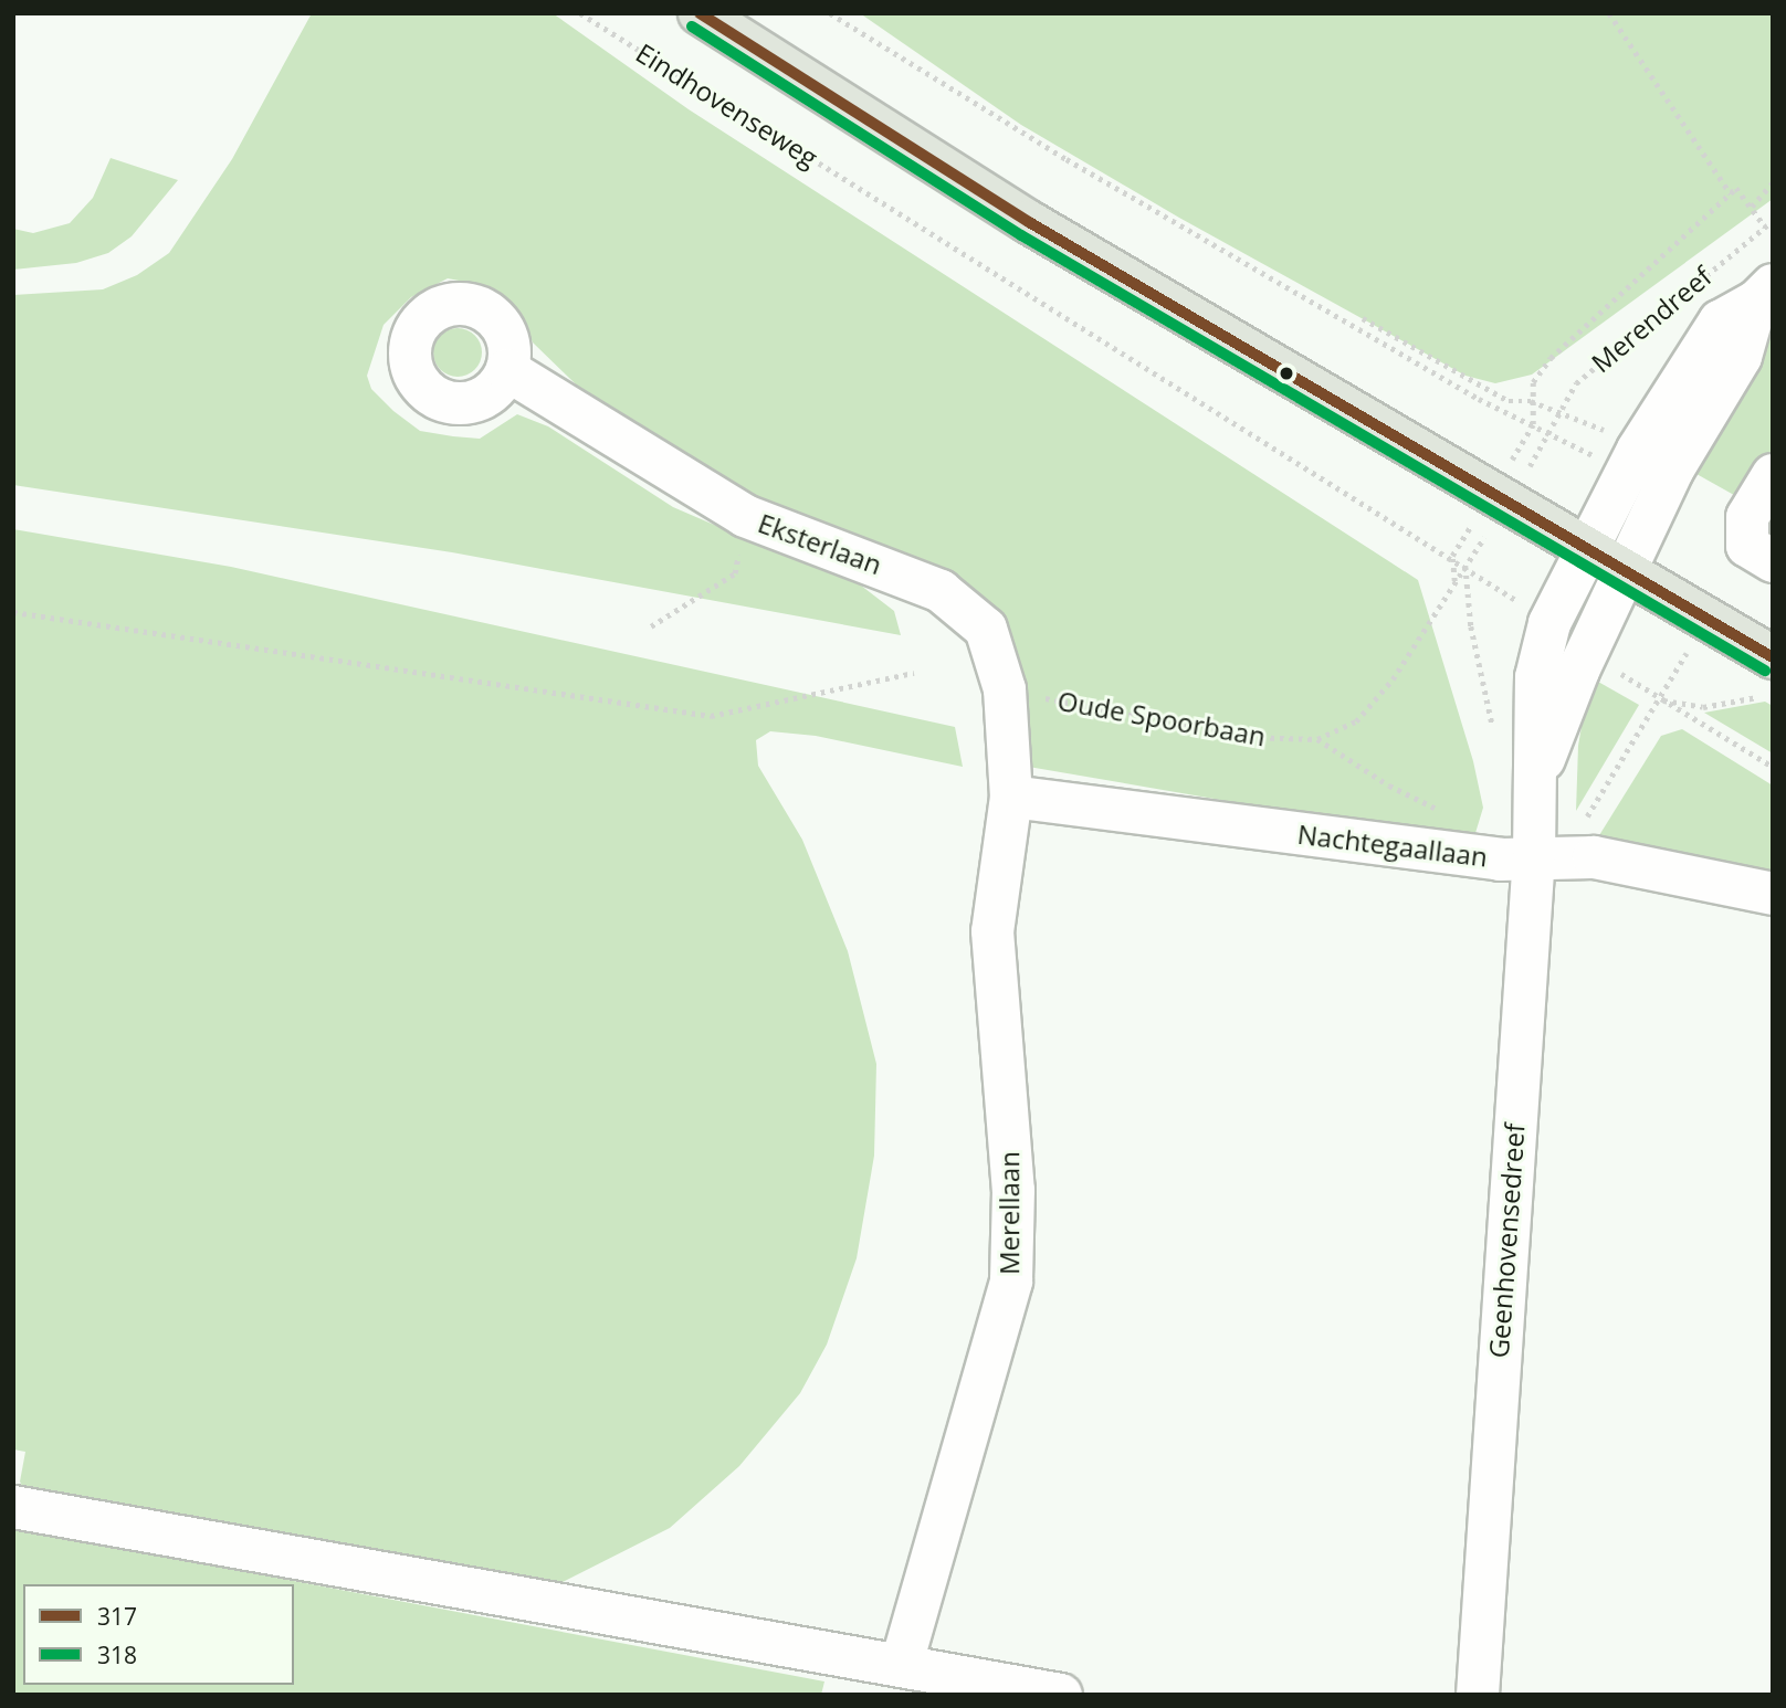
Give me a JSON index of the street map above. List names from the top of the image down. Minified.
{"streets":{"street":["Merendreef","Eksterlaan","Nachtegaallaan","Merellaan","Geenhovensedreef"],"path":["Eindhovenseweg","Oude Spoorbaan"]},"crossings":[["Eindhovenseweg","Oude Spoorbaan"],["Merendreef","Geenhovensedreef"],["Eksterlaan","Oude Spoorbaan"],["Eksterlaan","Nachtegaallaan"],["Eksterlaan","Merellaan"],["Nachtegaallaan","Merellaan"],["Nachtegaallaan","Geenhovensedreef"]],"lines":["transit line 317","transit line 318"],"legend":["317","318"]}
